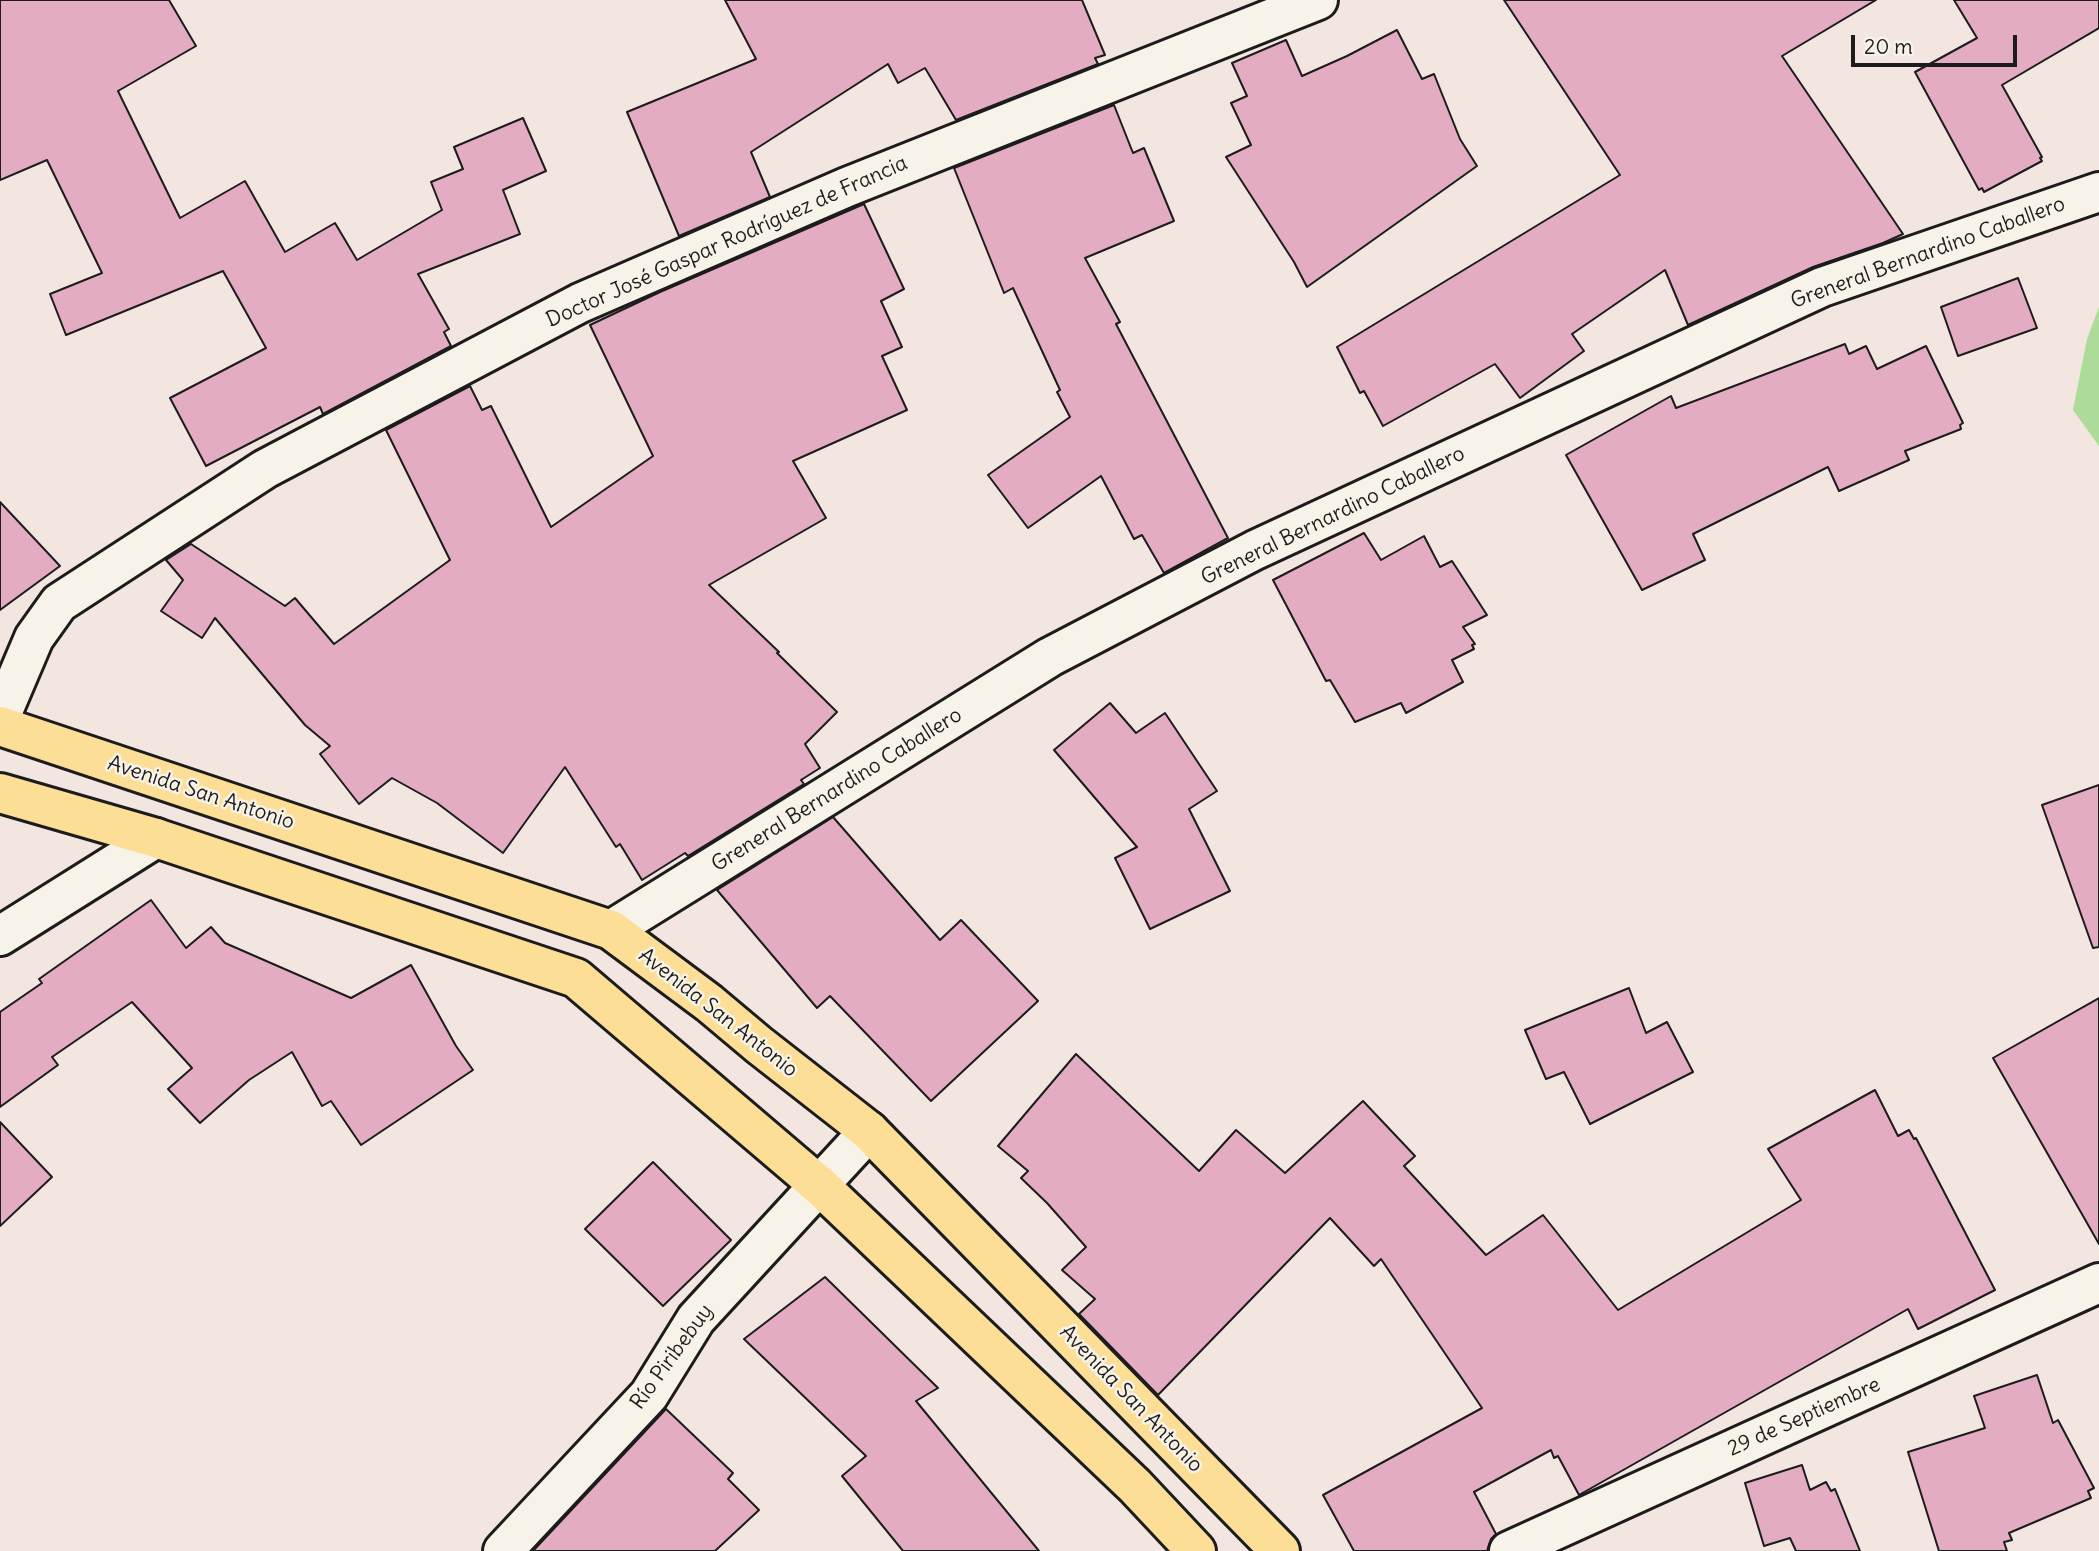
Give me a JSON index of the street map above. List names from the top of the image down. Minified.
{"streets":{"main road":["Avenida San Antonio"],"street":["Doctor José Gaspar Rodríguez de Francia","Greneral Bernardino Caballero","Río Piribebuy","29 de Septiembre"]},"crossings":[["Greneral Bernardino Caballero","Avenida San Antonio"],["Avenida San Antonio","Río Piribebuy"]],"scale_bar":"20 m"}
